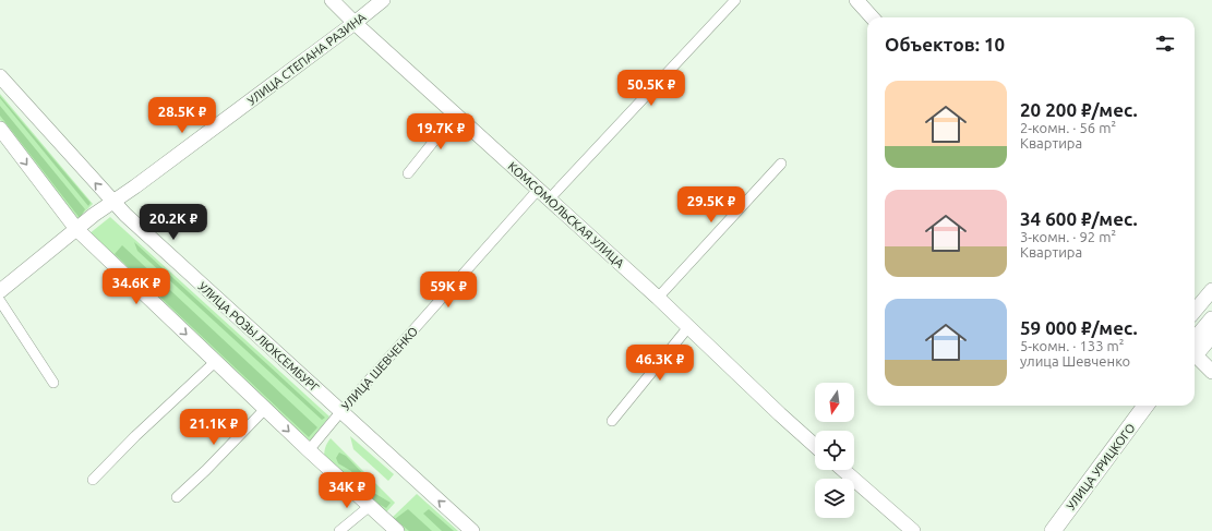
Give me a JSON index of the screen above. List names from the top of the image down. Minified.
{"streets":{"main road":["УЛИЦА СТЕПАНА РАЗИНА","КОМСОМОЛЬСКАЯ УЛИЦА","УЛИЦА РОЗЫ ЛЮКСЕМБУРГ","УЛИЦА УРИЦКОГО"],"street":["УЛИЦА ШЕВЧЕНКО"]},"crossings":[["УЛИЦА СТЕПАНА РАЗИНА","КОМСОМОЛЬСКАЯ УЛИЦА"],["УЛИЦА СТЕПАНА РАЗИНА","УЛИЦА РОЗЫ ЛЮКСЕМБУРГ"],["КОМСОМОЛЬСКАЯ УЛИЦА","УЛИЦА ШЕВЧЕНКО"],["УЛИЦА РОЗЫ ЛЮКСЕМБУРГ","УЛИЦА ШЕВЧЕНКО"]],"north":"bottom","page":{"heading":"Объектов: 10","price":["50.5K ₽","28.5K ₽","19.7K ₽","29.5K ₽","20.2K ₽","34.6K ₽","59K ₽","46.3K ₽","21.1K ₽","34K ₽"],"list":[{"name":"20 200 ₽/мес.","note":"2-комн. · 56 m² · Квартира"},{"name":"34 600 ₽/мес.","note":"3-комн. · 92 m² · Квартира"},{"name":"59 000 ₽/мес.","note":"5-комн. · 133 m² · улица Шевченко"}]}}
